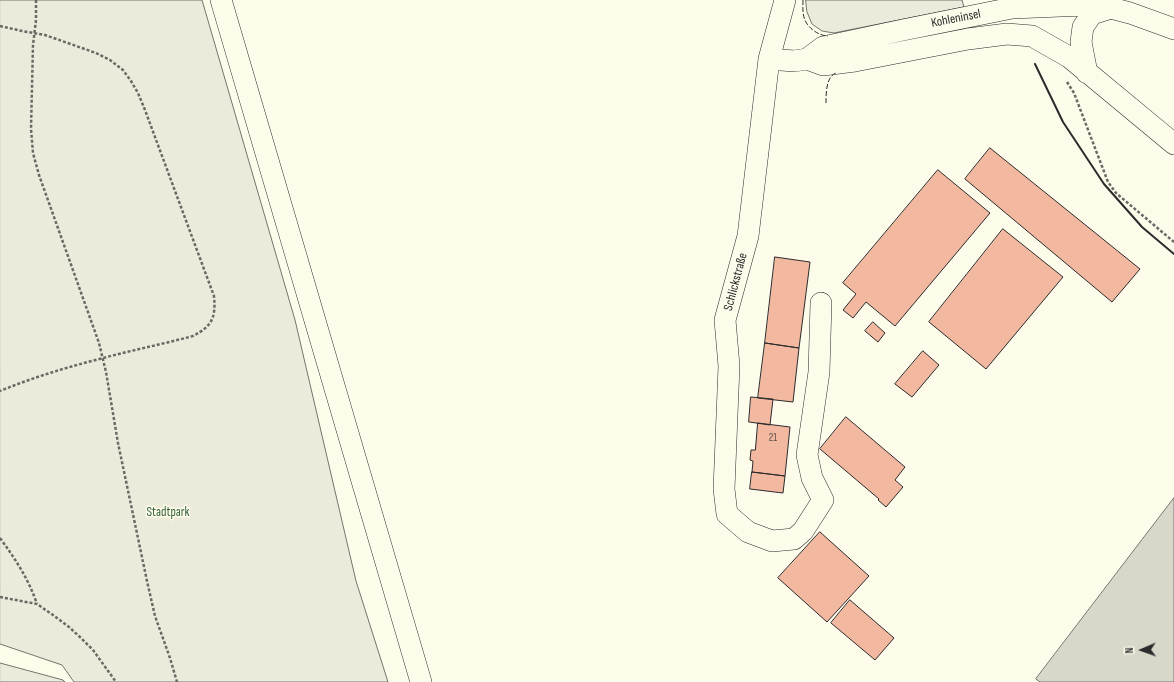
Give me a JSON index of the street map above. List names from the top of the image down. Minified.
{"streets":{"street":["Kohleninsel","Schlickstraße"]},"crossings":[["Kohleninsel","Schlickstraße"]],"parks":["Stadtpark"],"house_numbers":["21"],"north":"left"}
